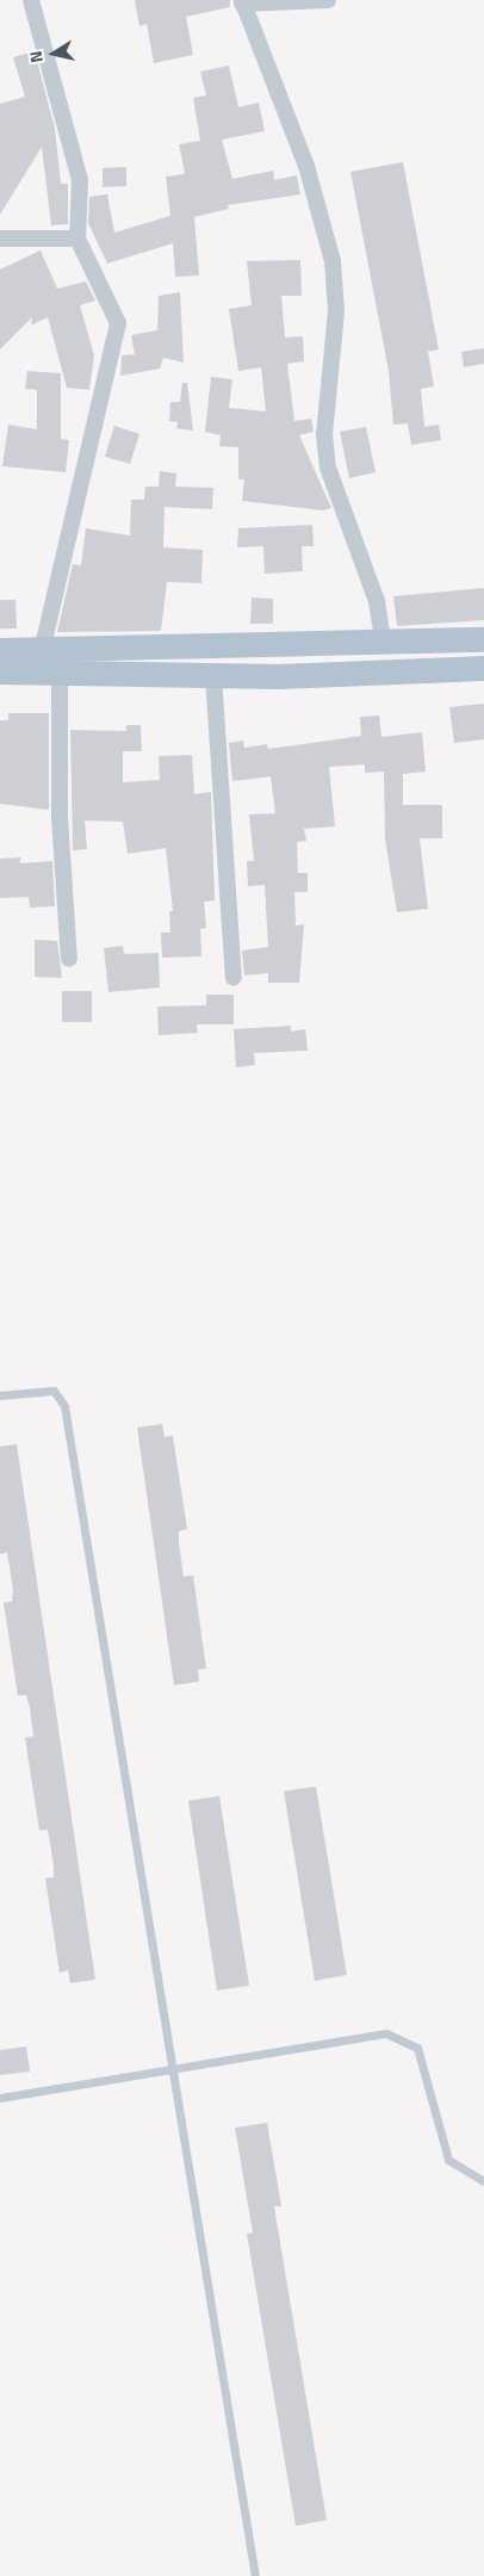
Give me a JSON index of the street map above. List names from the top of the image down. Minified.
{"north":"left"}
